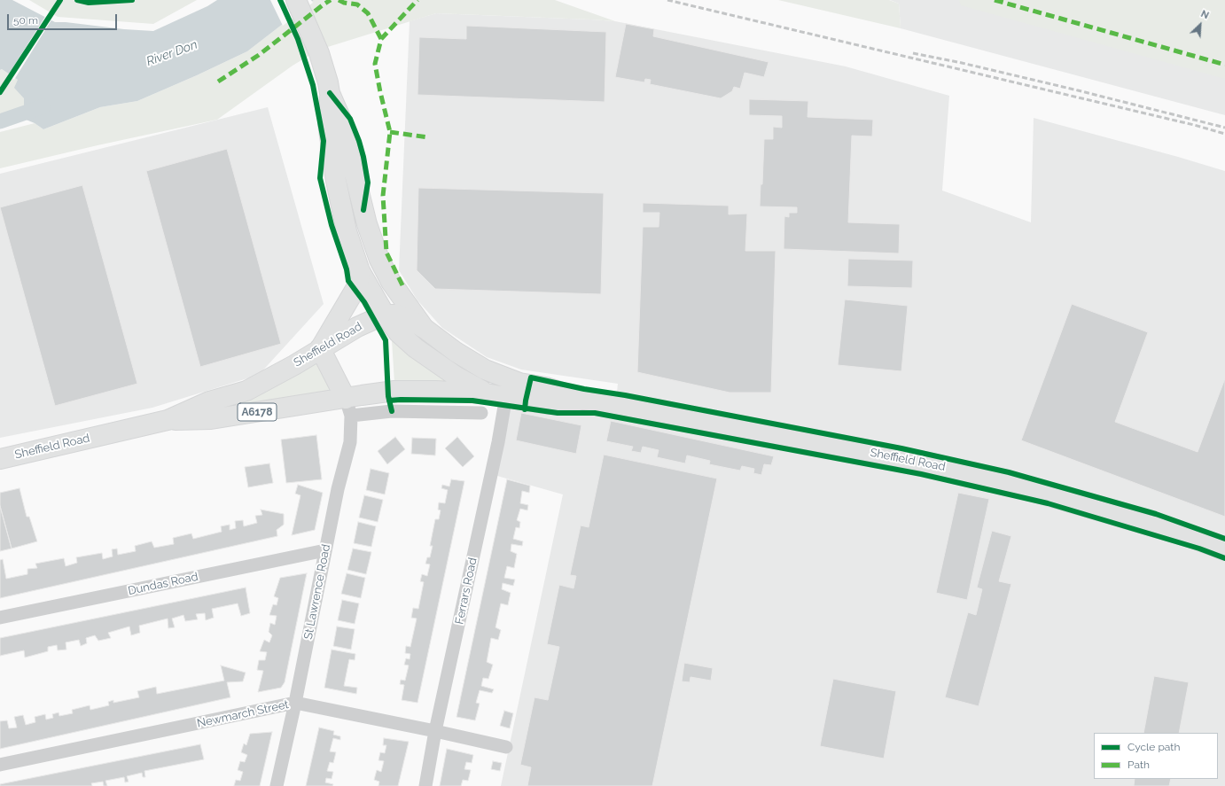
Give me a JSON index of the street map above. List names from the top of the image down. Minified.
{"streets":{"main road":["Sheffield Road","A6178"],"street":["Dundas Road","Ferrars Road","St Lawrence Road","Newmarch Street"]},"crossings":[["Sheffield Road","Ferrars Road"],["Sheffield Road","St Lawrence Road"],["Dundas Road","St Lawrence Road"],["Ferrars Road","Newmarch Street"],["St Lawrence Road","Newmarch Street"]],"water":["River Don"],"legend":["Cycle path","Path"],"scale_bar":"50 m","north":"top right"}
